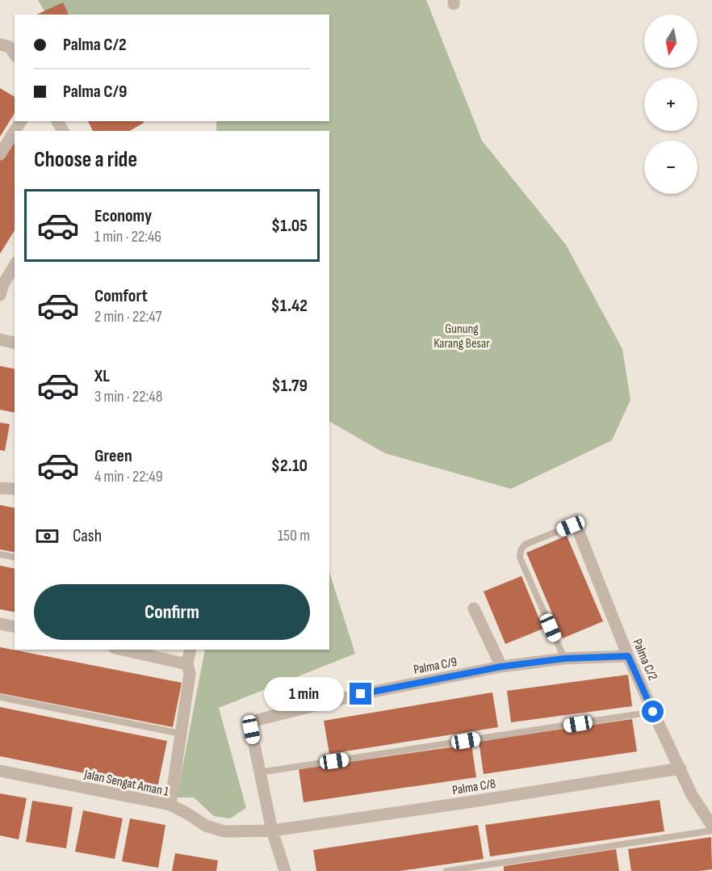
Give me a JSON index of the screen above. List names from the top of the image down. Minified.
{"streets":{"street":["Palma C/2","Palma C/9","Jalan Sengat Aman 1","Palma C/8"]},"crossings":[["Palma C/2","Palma C/9"],["Palma C/2","Palma C/8"],["Jalan Sengat Aman 1","Palma C/8"]],"parks":["Gunung Karang Besar"],"north":"bottom","page":{"map_buttons":["+","−"],"banner":["Palma C/2","Palma C/9"],"heading":"Choose a ride","list":[{"name":"Economy","note":"1 min · 22:46","value":"$1.05"},{"name":"Comfort","note":"2 min · 22:47","value":"$1.42"},{"name":"XL","note":"3 min · 22:48","value":"$1.79"},{"name":"Green","note":"4 min · 22:49","value":"$2.10"}],"pay":["Cash","150 m"],"buttons":"Confirm","bubble":"1 min"}}
